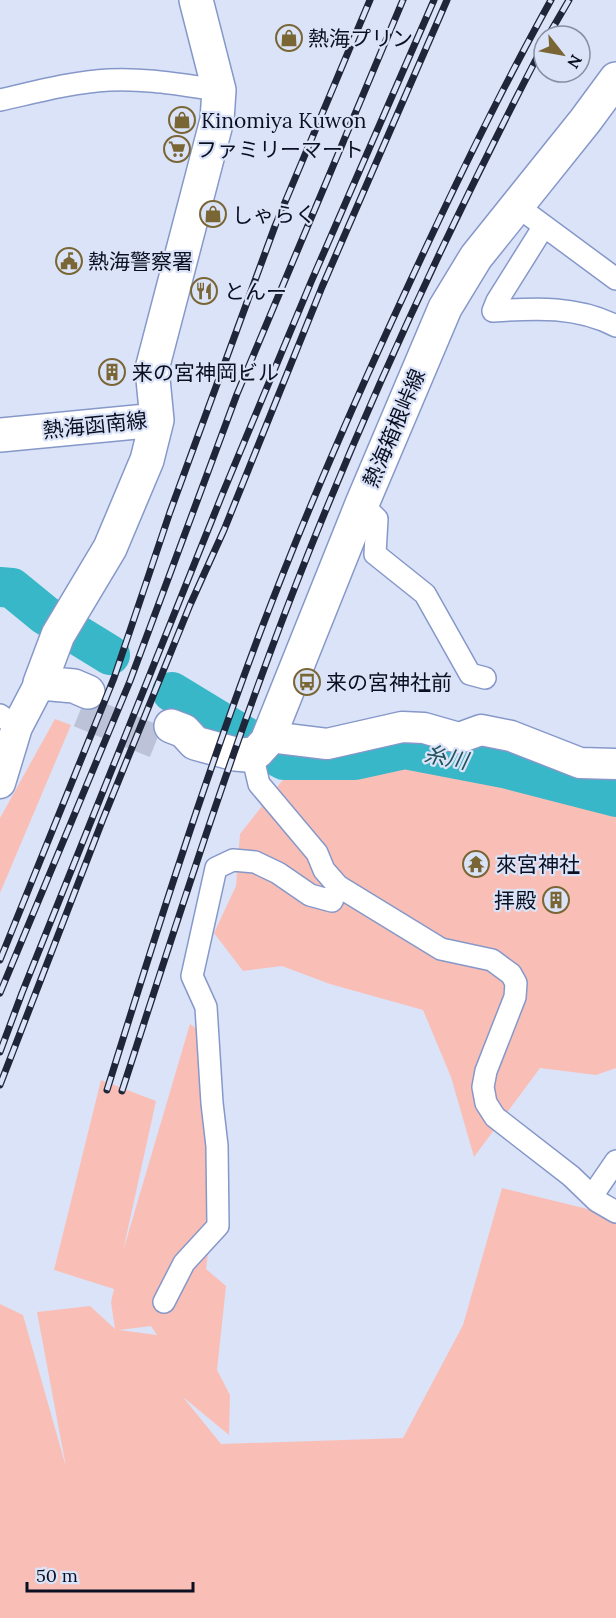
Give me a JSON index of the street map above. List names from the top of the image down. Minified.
{"streets":{"main road":["熱海函南線","熱海箱根峠線"]},"water":["糸川"],"places":{"shop":["熱海プリン","Kinomiya Kuwon","しゃらく"],"supermarket":["ファミリーマート"],"public building":["熱海警察署"],"restaurant":["とんー"],"building":["来の宮神岡ビル","拝殿"],"bus stop":["来の宮神社前"],"temple":["來宮神社"]},"scale_bar":"50 m","north":"bottom right"}
